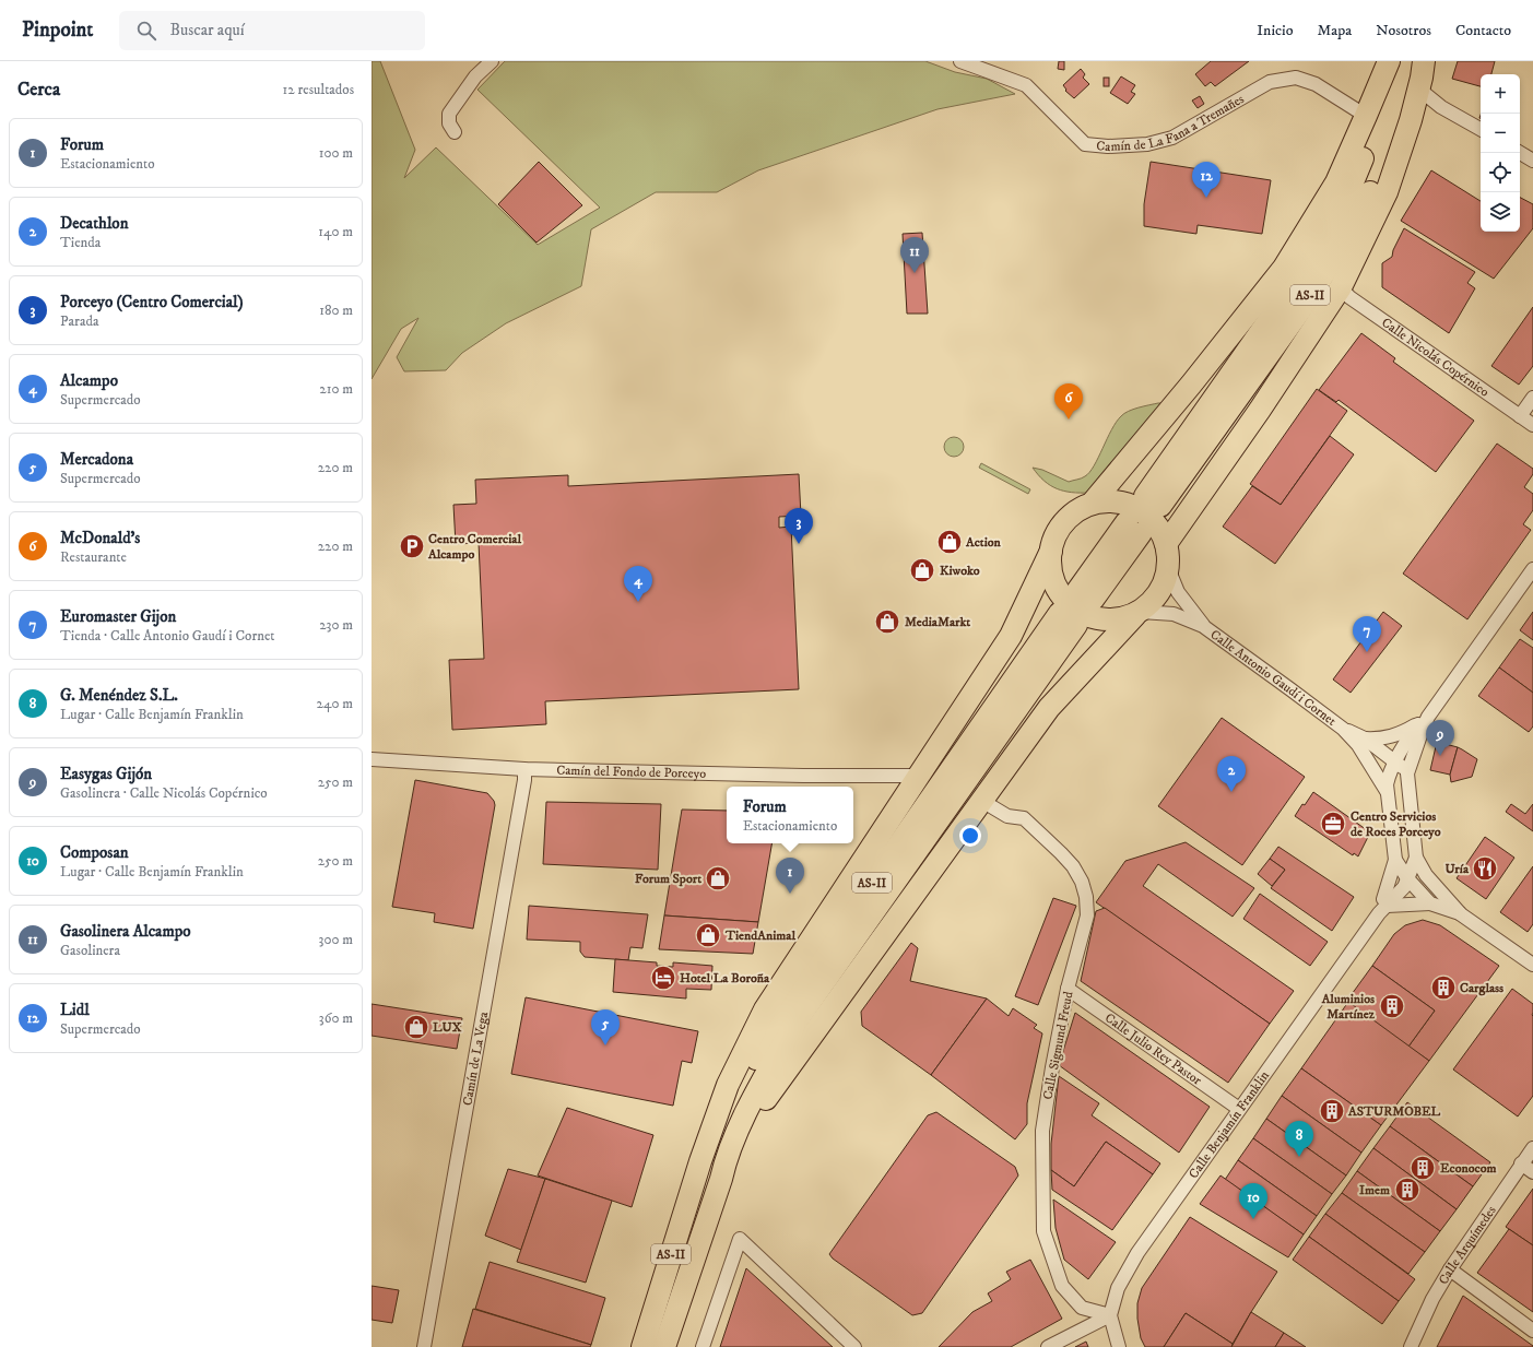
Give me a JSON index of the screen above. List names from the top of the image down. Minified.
{"streets":{"highway":["AS-II"],"street":["Camín de La Fana a Tremañes","Calle Nicolás Copérnico","Calle Antonio Gaudí i Cornet","Camín del Fondo de Porceyo","Calle Sigmund Freud","Calle Julio Rey Pastor","Camín de La Vega","Calle Benjamín Franklin","Calle Arquímedes"]},"crossings":[["Camín del Fondo de Porceyo","Camín de La Vega"],["Calle Sigmund Freud","Calle Julio Rey Pastor"],["Calle Sigmund Freud","Calle Benjamín Franklin"],["Calle Julio Rey Pastor","Calle Benjamín Franklin"]],"places":{"shop":["Action","Kiwoko","MediaMarkt","Forum Sport","TiendAnimal","LUX"],"parking":["Centro Comercial Alcampo"],"office":["Centro Servicios de Roces Porceyo"],"restaurant":["Uría"],"hotel":["Hotel La Boroña"],"building":["Carglass","Aluminios Martínez","ASTURMOBEL","Econocom","Imem"]},"page":{"header":"Pinpoint","search":"Buscar aquí","nav":["Inicio","Mapa","Nosotros","Contacto"],"heading":["Cerca","12 resultados"],"map_buttons":["+","−"],"list":[{"mark":"1","name":"Forum","note":"Estacionamiento","value":"100 m"},{"mark":"2","name":"Decathlon","note":"Tienda","value":"140 m"},{"mark":"3","name":"Porceyo (Centro Comercial)","note":"Parada","value":"180 m"},{"mark":"4","name":"Alcampo","note":"Supermercado","value":"210 m"},{"mark":"5","name":"Mercadona","note":"Supermercado","value":"220 m"},{"mark":"6","name":"McDonald's","note":"Restaurante","value":"220 m"},{"mark":"7","name":"Euromaster Gijon","note":"Tienda · Calle Antonio Gaudí i Cornet","value":"230 m"},{"mark":"8","name":"G. Menéndez S.L.","note":"Lugar · Calle Benjamín Franklin","value":"240 m"},{"mark":"9","name":"Easygas Gijón","note":"Gasolinera · Calle Nicolás Copérnico","value":"250 m"},{"mark":"10","name":"Composan","note":"Lugar · Calle Benjamín Franklin","value":"250 m"},{"mark":"11","name":"Gasolinera Alcampo","note":"Gasolinera","value":"300 m"},{"mark":"12","name":"Lidl","note":"Supermercado","value":"360 m"}],"pins":["12","11","6","3","4","7","9","2","1","5","8","10"],"popup":["Forum","Estacionamiento"]}}
